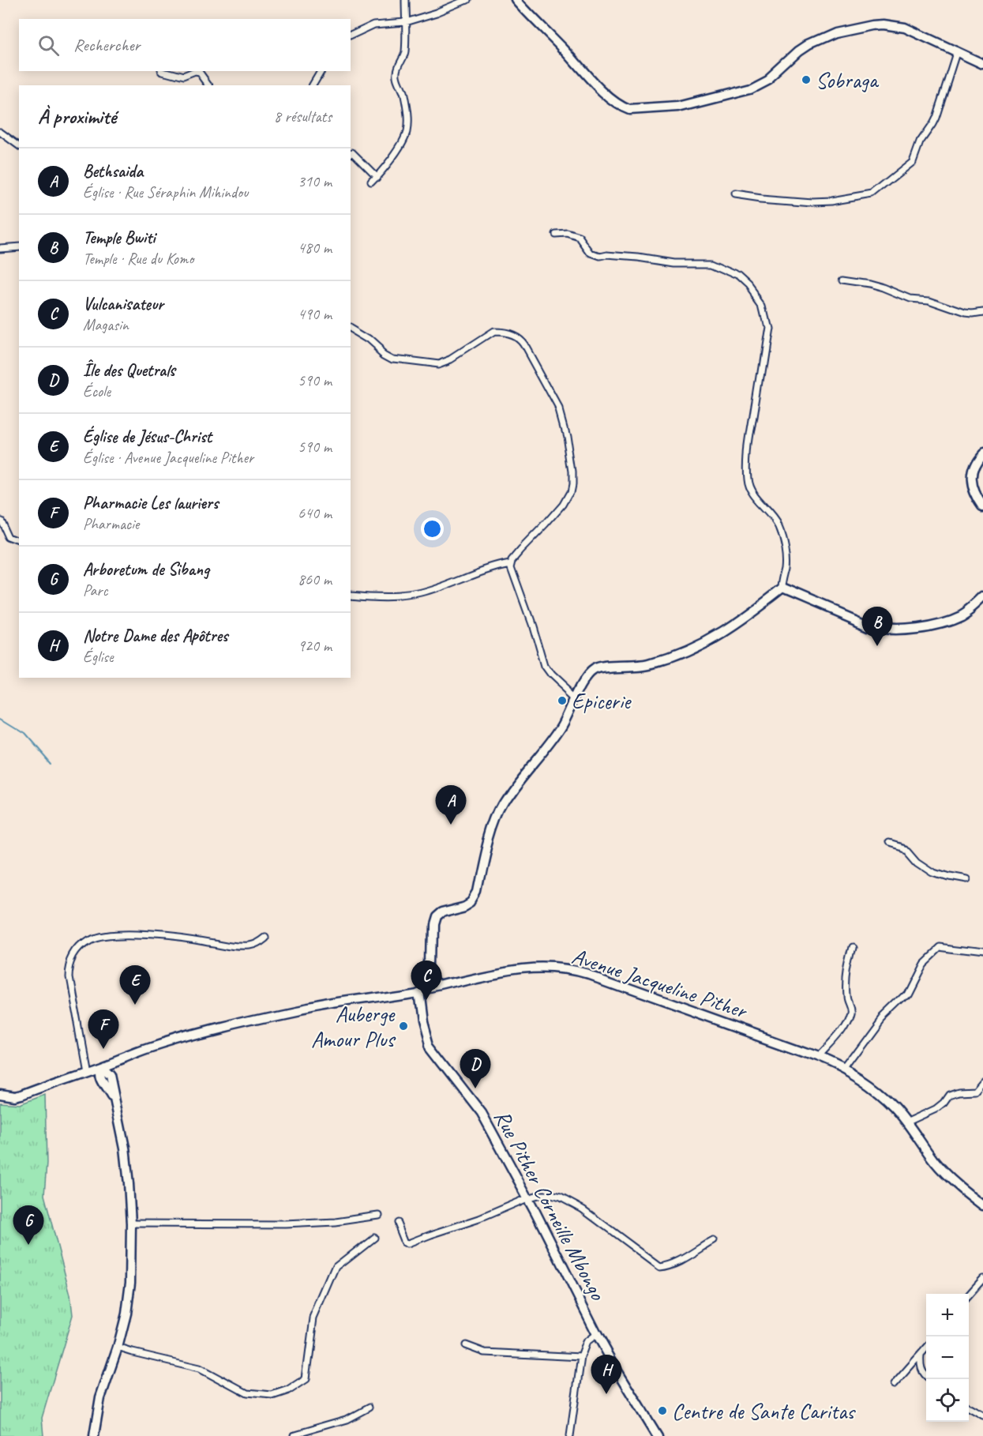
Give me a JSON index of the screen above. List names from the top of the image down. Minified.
{"streets":{"street":["Avenue Jacqueline Pither","Rue Pither Corneille Mbongo"]},"crossings":[["Avenue Jacqueline Pither","Rue Pither Corneille Mbongo"]],"places":["Sobraga","Epicerie","Auberge Amour Plus","Centre de Sante Caritas"],"page":{"search":"Rechercher","heading":["À proximité","8 résultats"],"list":[{"mark":"A","name":"Bethsaida","note":"Église · Rue Séraphin Mihindou","value":"310 m"},{"mark":"B","name":"Temple Bwiti","note":"Temple · Rue du Komo","value":"480 m"},{"mark":"C","name":"Vulcanisateur","note":"Magasin","value":"490 m"},{"mark":"D","name":"Île des Quetrals","note":"École","value":"590 m"},{"mark":"E","name":"Église de Jésus-Christ","note":"Église · Avenue Jacqueline Pither","value":"590 m"},{"mark":"F","name":"Pharmacie Les lauriers","note":"Pharmacie","value":"640 m"},{"mark":"G","name":"Arboretum de Sibang","note":"Parc","value":"860 m"},{"mark":"H","name":"Notre Dame des Apôtres","note":"Église","value":"920 m"}],"pins":["B","A","C","E","F","D","G","H"],"map_buttons":["+","−"]}}
